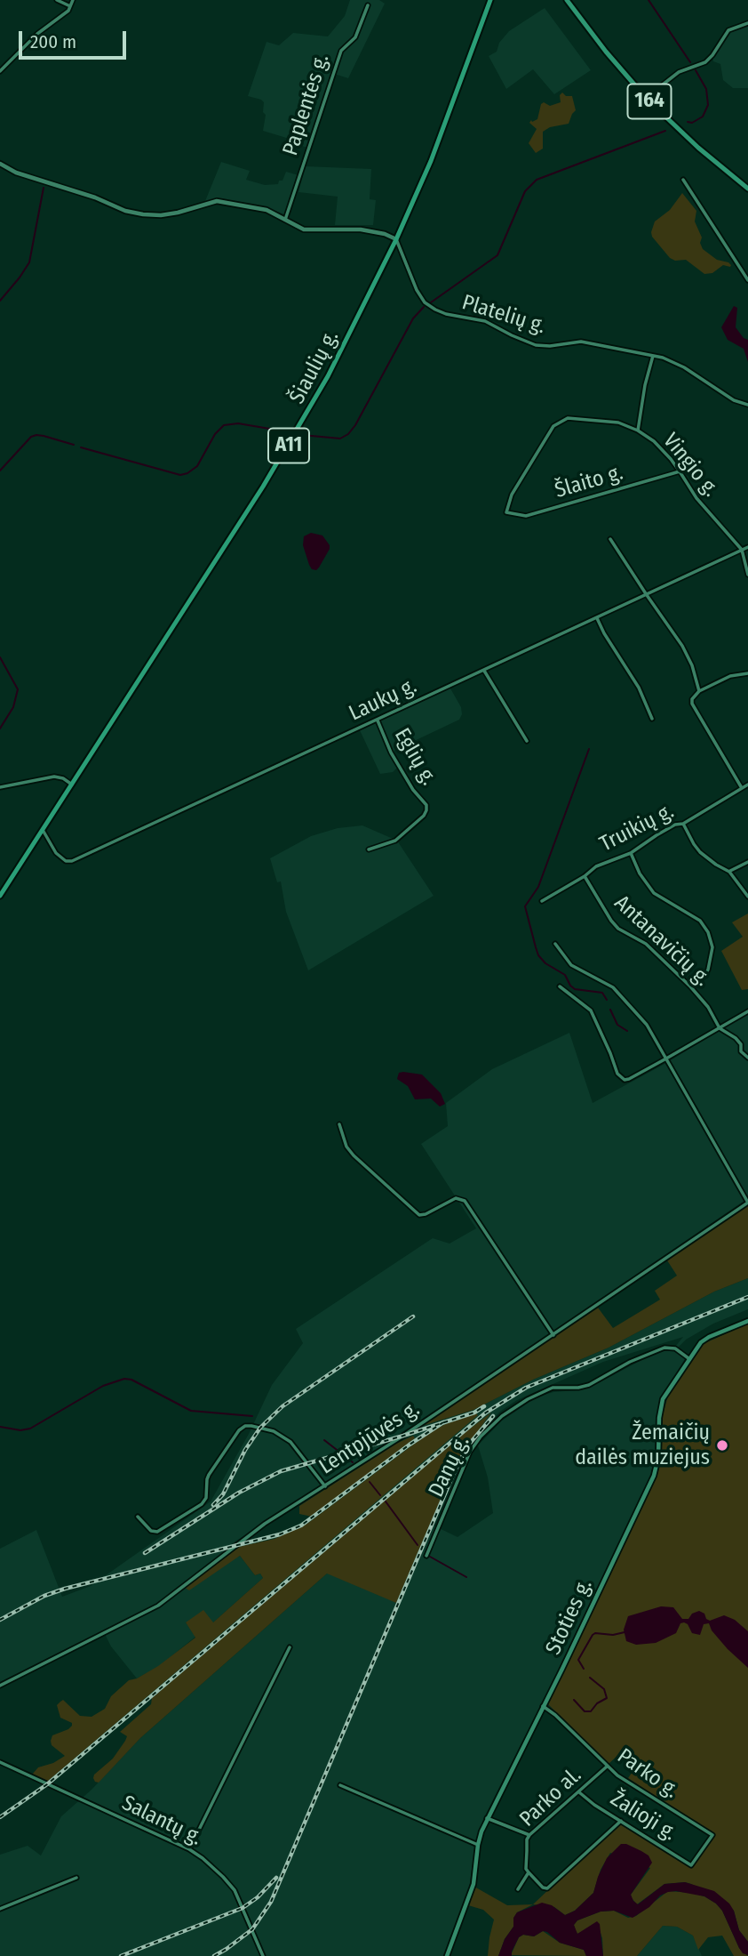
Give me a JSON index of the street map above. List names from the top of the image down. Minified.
{"streets":{"highway":["Šiaulių g.","A11"],"main road":["164","Stoties g."],"street":["Paplentės g.","Platelių g.","Vingio g.","Šlaito g.","Laukų g.","Eglių g.","Truikių g.","Antanavičių g.","Lentpjūvės g.","Danų g.","Parko g.","Parko al.","Žalioji g.","Salantų g."]},"crossings":[["Platelių g.","Šiaulių g."],["Šiaulių g.","A11"],["A11","Laukų g."],["Vingio g.","Šlaito g."],["Vingio g.","Laukų g."],["Laukų g.","Eglių g."],["Truikių g.","Antanavičių g."],["Danų g.","Stoties g."],["Stoties g.","Parko g."],["Parko g.","Parko al."],["Parko g.","Žalioji g."],["Parko al.","Žalioji g."]],"places":["Žemaičių dailės muziejus"],"scale_bar":"200 m"}
